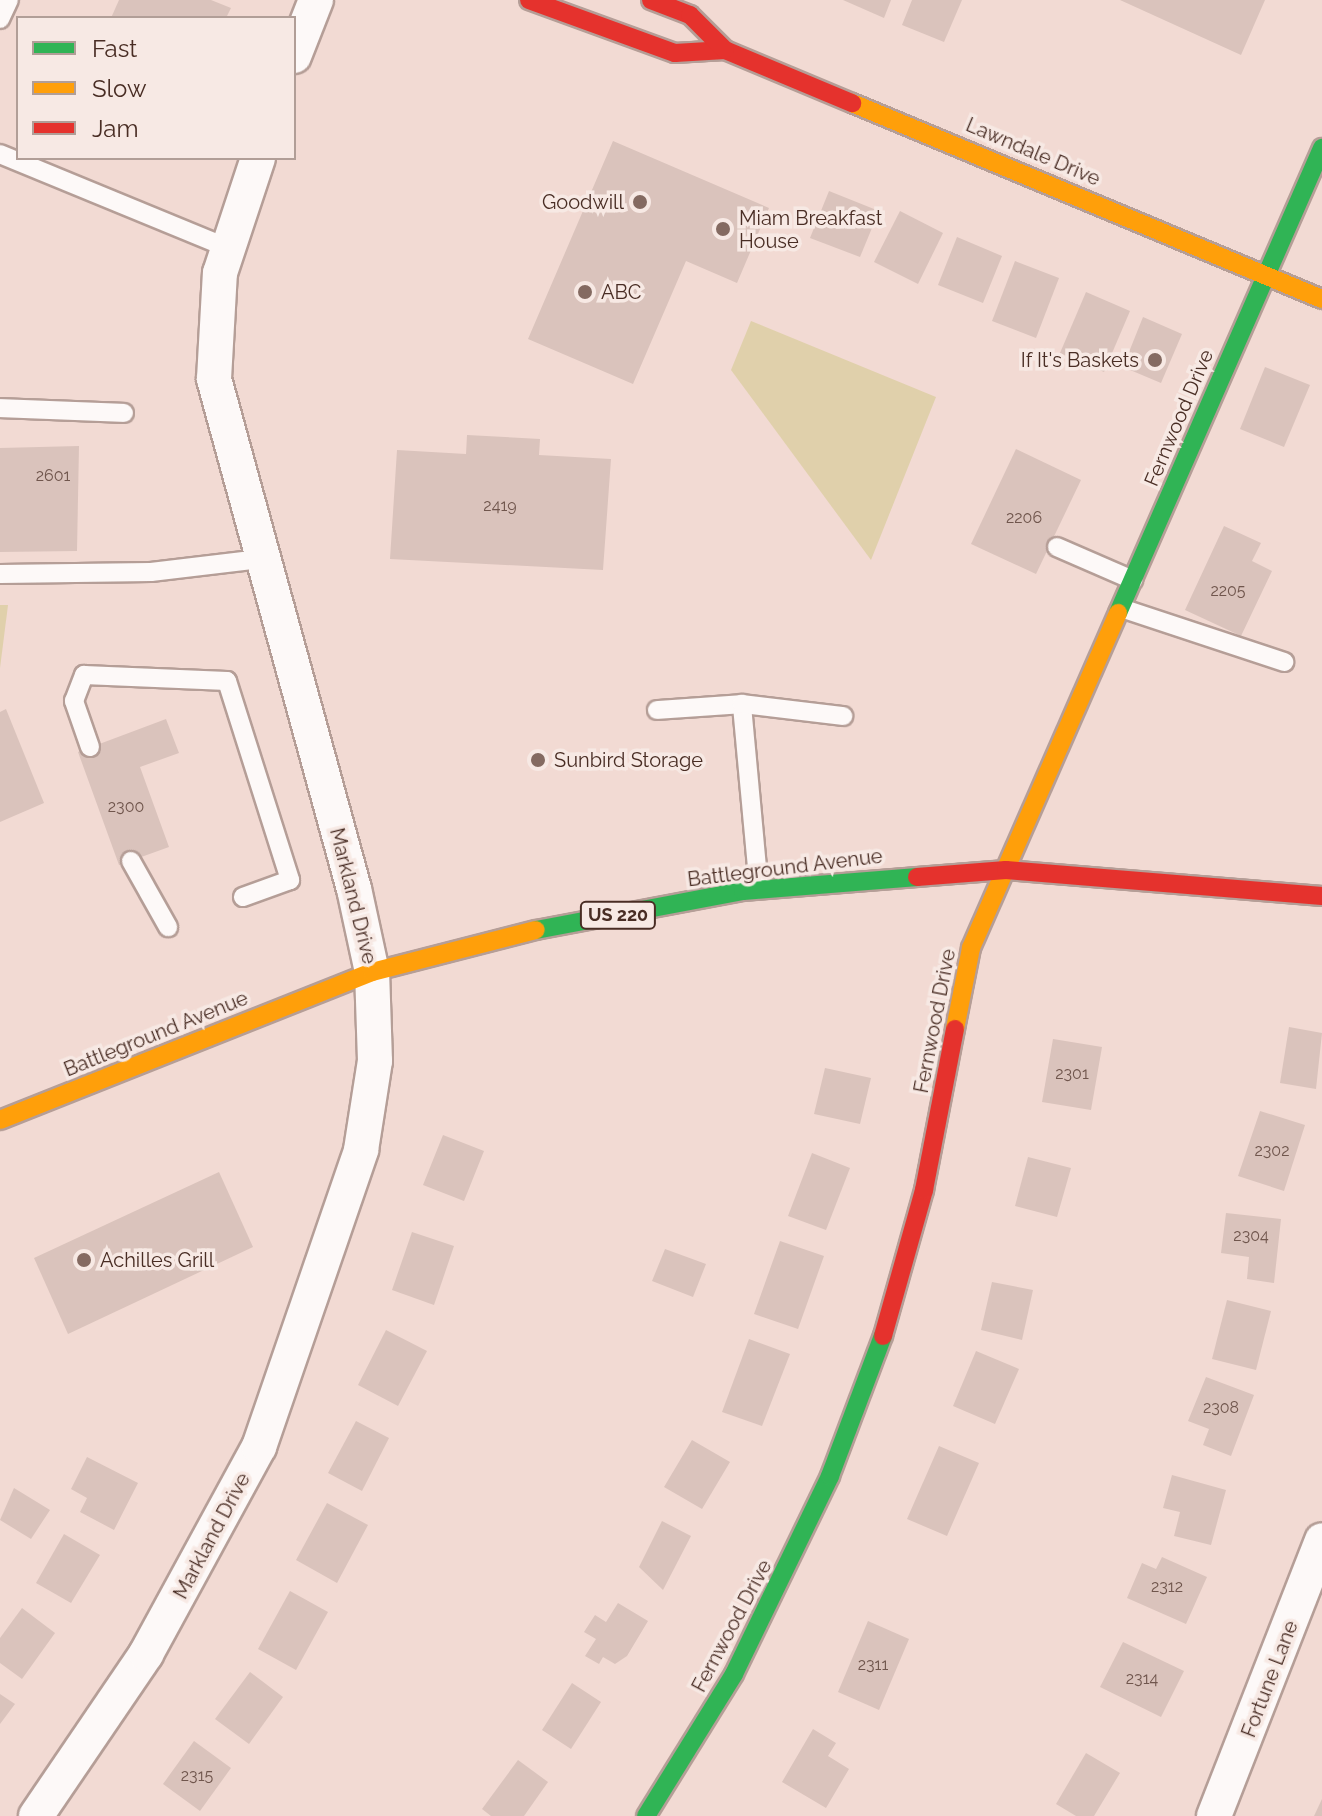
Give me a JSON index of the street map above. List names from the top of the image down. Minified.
{"streets":{"main road":["Lawndale Drive","Fernwood Drive","Battleground Avenue","US 220"],"street":["Markland Drive","Fortune Lane"]},"crossings":[["Lawndale Drive","Fernwood Drive"],["Fernwood Drive","Battleground Avenue"],["Battleground Avenue","Markland Drive"]],"places":["Goodwill","Miam Breakfast House","ABC","If It's Baskets","Sunbird Storage","Achilles Grill"],"house_numbers":["2601","2419","2206","2205","2300","2301","2302","2304","2308","2312","2311","2314","2315"],"legend":["Fast","Slow","Jam"]}
